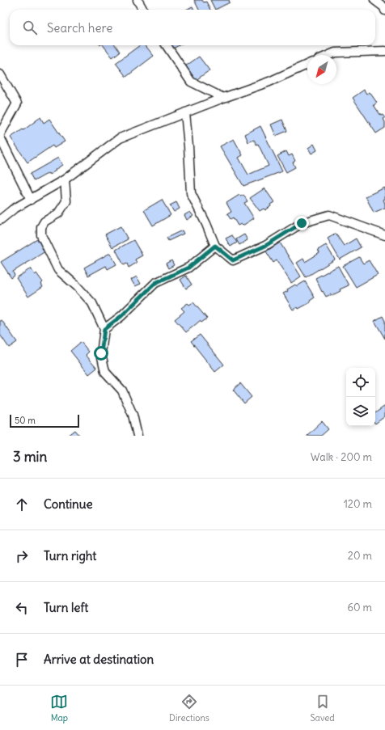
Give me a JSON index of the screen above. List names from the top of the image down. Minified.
{"scale_bar":"50 m","north":"bottom left","page":{"search":"Search here","scale":"50 m","heading":["3 min","Walk · 200 m"],"list":[["Continue","120 m"],["Turn right","20 m"],["Turn left","60 m"],"Arrive at destination"],"nav":["Map","Directions","Saved"]}}
